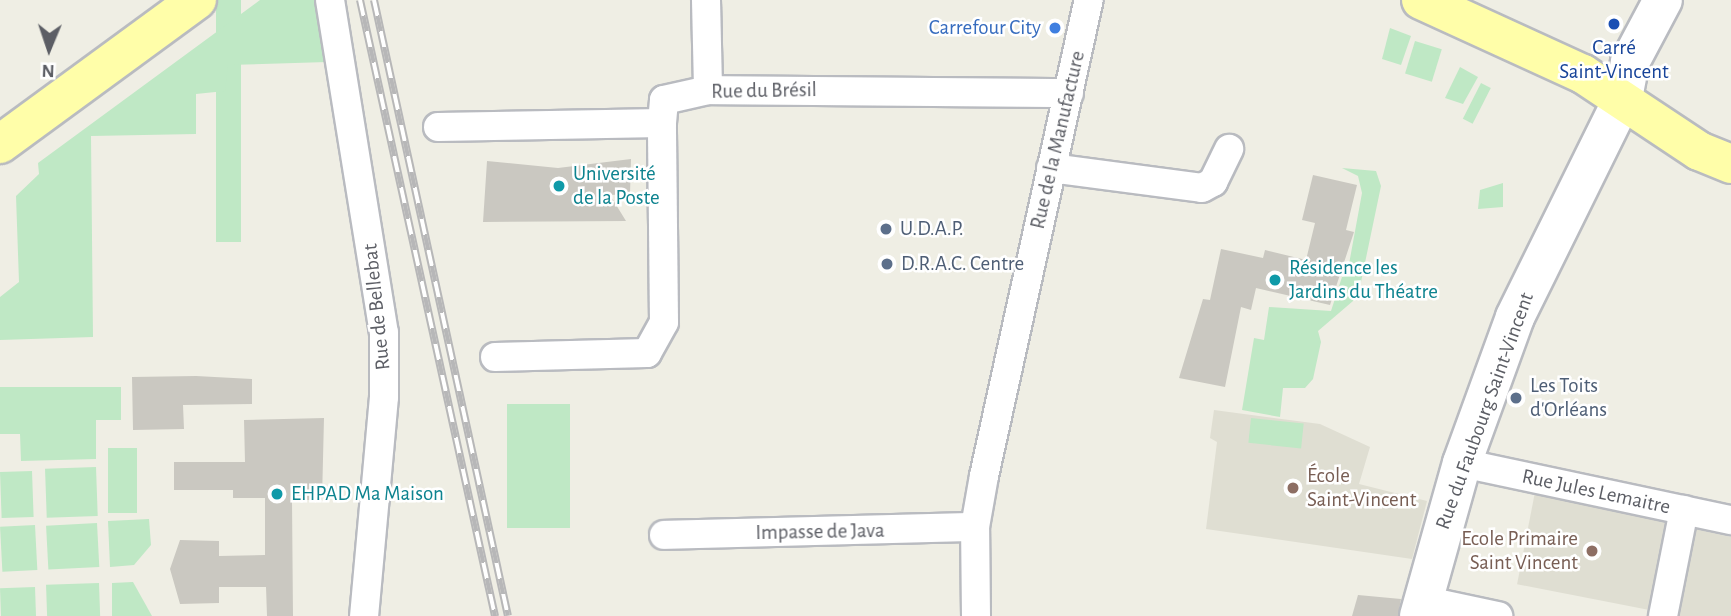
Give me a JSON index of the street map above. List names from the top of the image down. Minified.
{"streets":{"main road":["Rue du Faubourg Saint-Vincent"],"street":["Rue du Brésil","Rue de la Manufacture","Rue de Bellebat","Rue Jules Lemaitre","Impasse de Java"]},"crossings":[["Rue du Brésil","Rue de la Manufacture"],["Rue de la Manufacture","Impasse de Java"],["Rue du Faubourg Saint-Vincent","Rue Jules Lemaitre"]],"places":["Carré Saint-Vincent","Carrefour City","Université de la Poste","U.D.A.P.","D.R.A.C. Centre","Résidence les Jardins du Théatre","Les Toits d'Orléans","École Saint-Vincent","EHPAD Ma Maison","Ecole Primaire Saint Vincent"],"north":"bottom"}
